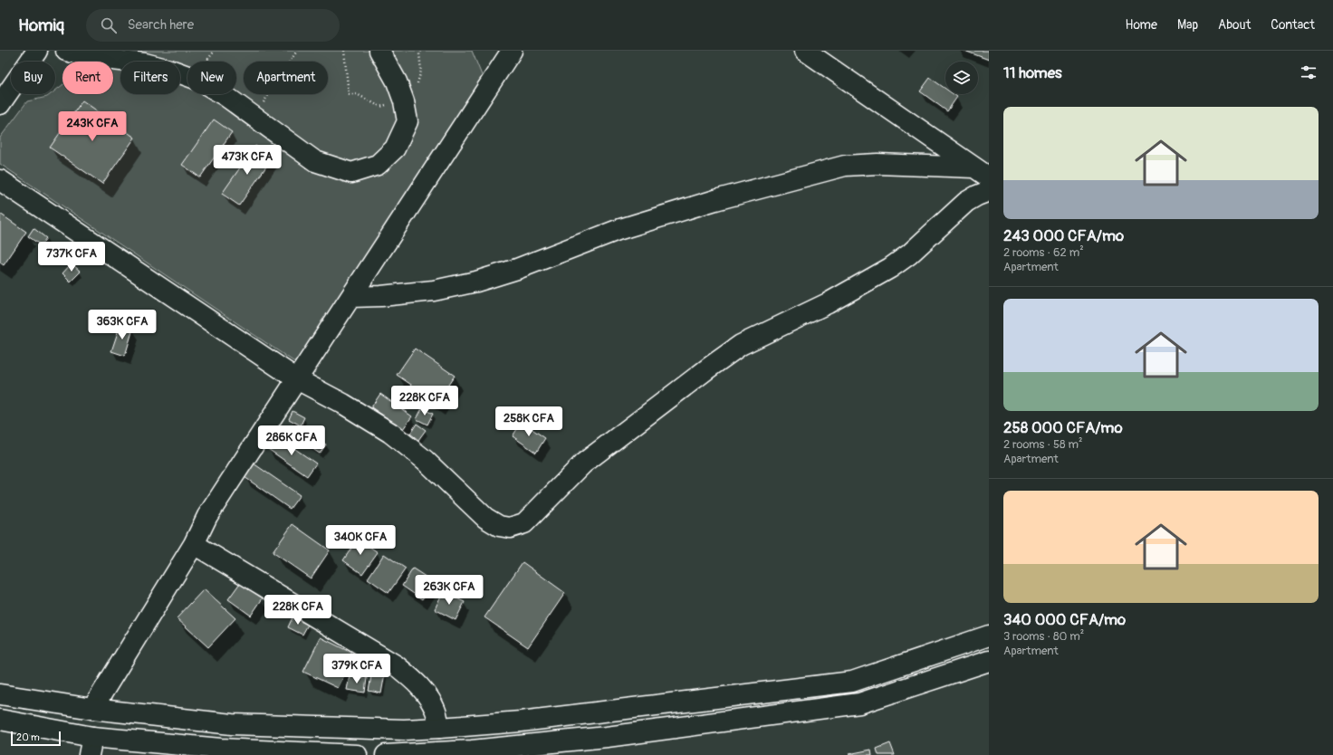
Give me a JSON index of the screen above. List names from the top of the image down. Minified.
{"scale_bar":"20 m","page":{"header":"Homiq","search":"Search here","nav":["Home","Map","About","Contact"],"heading":"11 homes","chip":["Buy","Rent","Filters","New","Apartment"],"list":[{"name":"243 000 CFA/mo","note":"2 rooms · 62 m² · Apartment"},{"name":"258 000 CFA/mo","note":"2 rooms · 58 m² · Apartment"},{"name":"340 000 CFA/mo","note":"3 rooms · 80 m² · Apartment"}],"price":["243K CFA","473K CFA","737K CFA","363K CFA","228K CFA","258K CFA","286K CFA","340K CFA","263K CFA","228K CFA","379K CFA"],"scale":"20 m"}}
